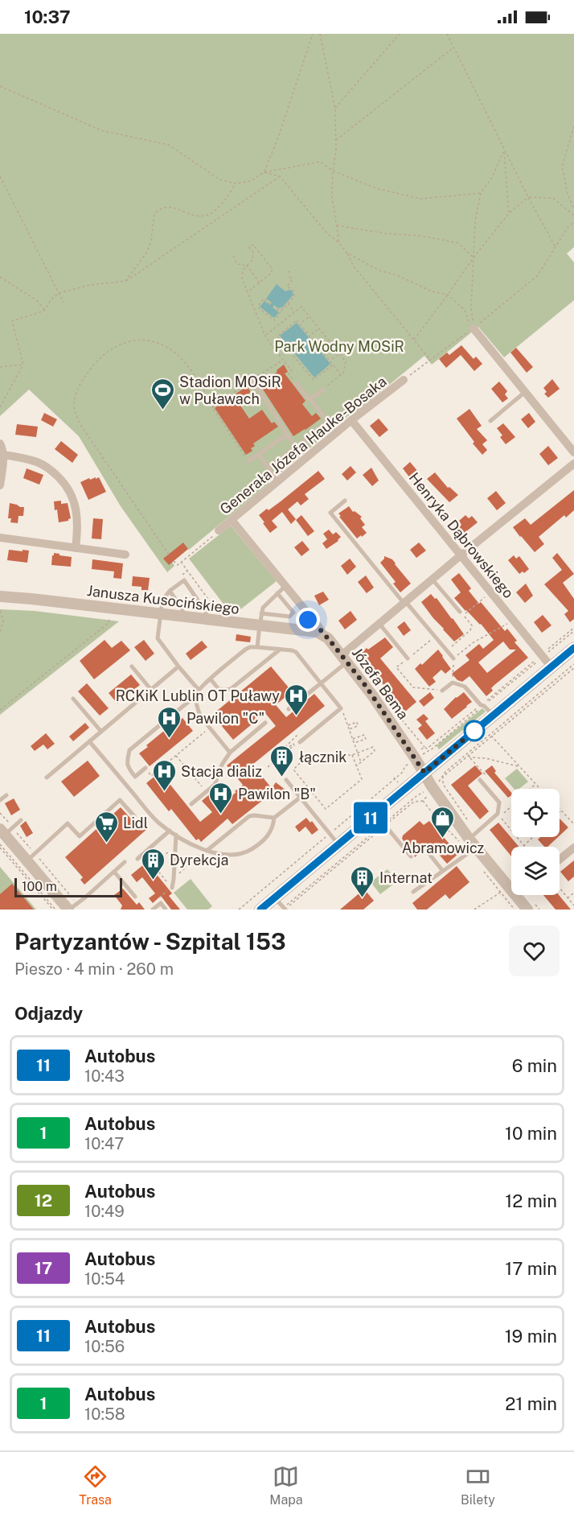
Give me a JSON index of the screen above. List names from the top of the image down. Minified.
{"streets":{"street":["Generała Józefa Hauke-Bosaka","Henryka Dąbrowskiego","Janusza Kusocińskiego","Józefa Bema"]},"crossings":[["Generała Józefa Hauke-Bosaka","Henryka Dąbrowskiego"],["Generała Józefa Hauke-Bosaka","Józefa Bema"],["Janusza Kusocińskiego","Józefa Bema"]],"parks":["Park Wodny MOSiR"],"places":{"sports":["Stadion MOSiR w Puławach"],"hospital":["RCKiK Lublin OT Puławy","Pawilon \"C\"","Stacja dializ","Pawilon \"B\""],"building":["łącznik","Dyrekcja","Internat"],"shop":["Abramowicz"],"supermarket":["Lidl"]},"lines":["bus line 11"],"scale_bar":"100 m","page":{"status":"10:37","on_map":"11","scale":"100 m","heading":[["Partyzantów - Szpital 153","Pieszo · 4 min · 260 m"],"Odjazdy"],"list":[{"mark":"11","name":"Autobus","note":"10:43","value":"6 min"},{"mark":"1","name":"Autobus","note":"10:47","value":"10 min"},{"mark":"12","name":"Autobus","note":"10:49","value":"12 min"},{"mark":"17","name":"Autobus","note":"10:54","value":"17 min"},{"mark":"11","name":"Autobus","note":"10:56","value":"19 min"},{"mark":"1","name":"Autobus","note":"10:58","value":"21 min"}],"tabs":["Trasa","Mapa","Bilety"]}}
